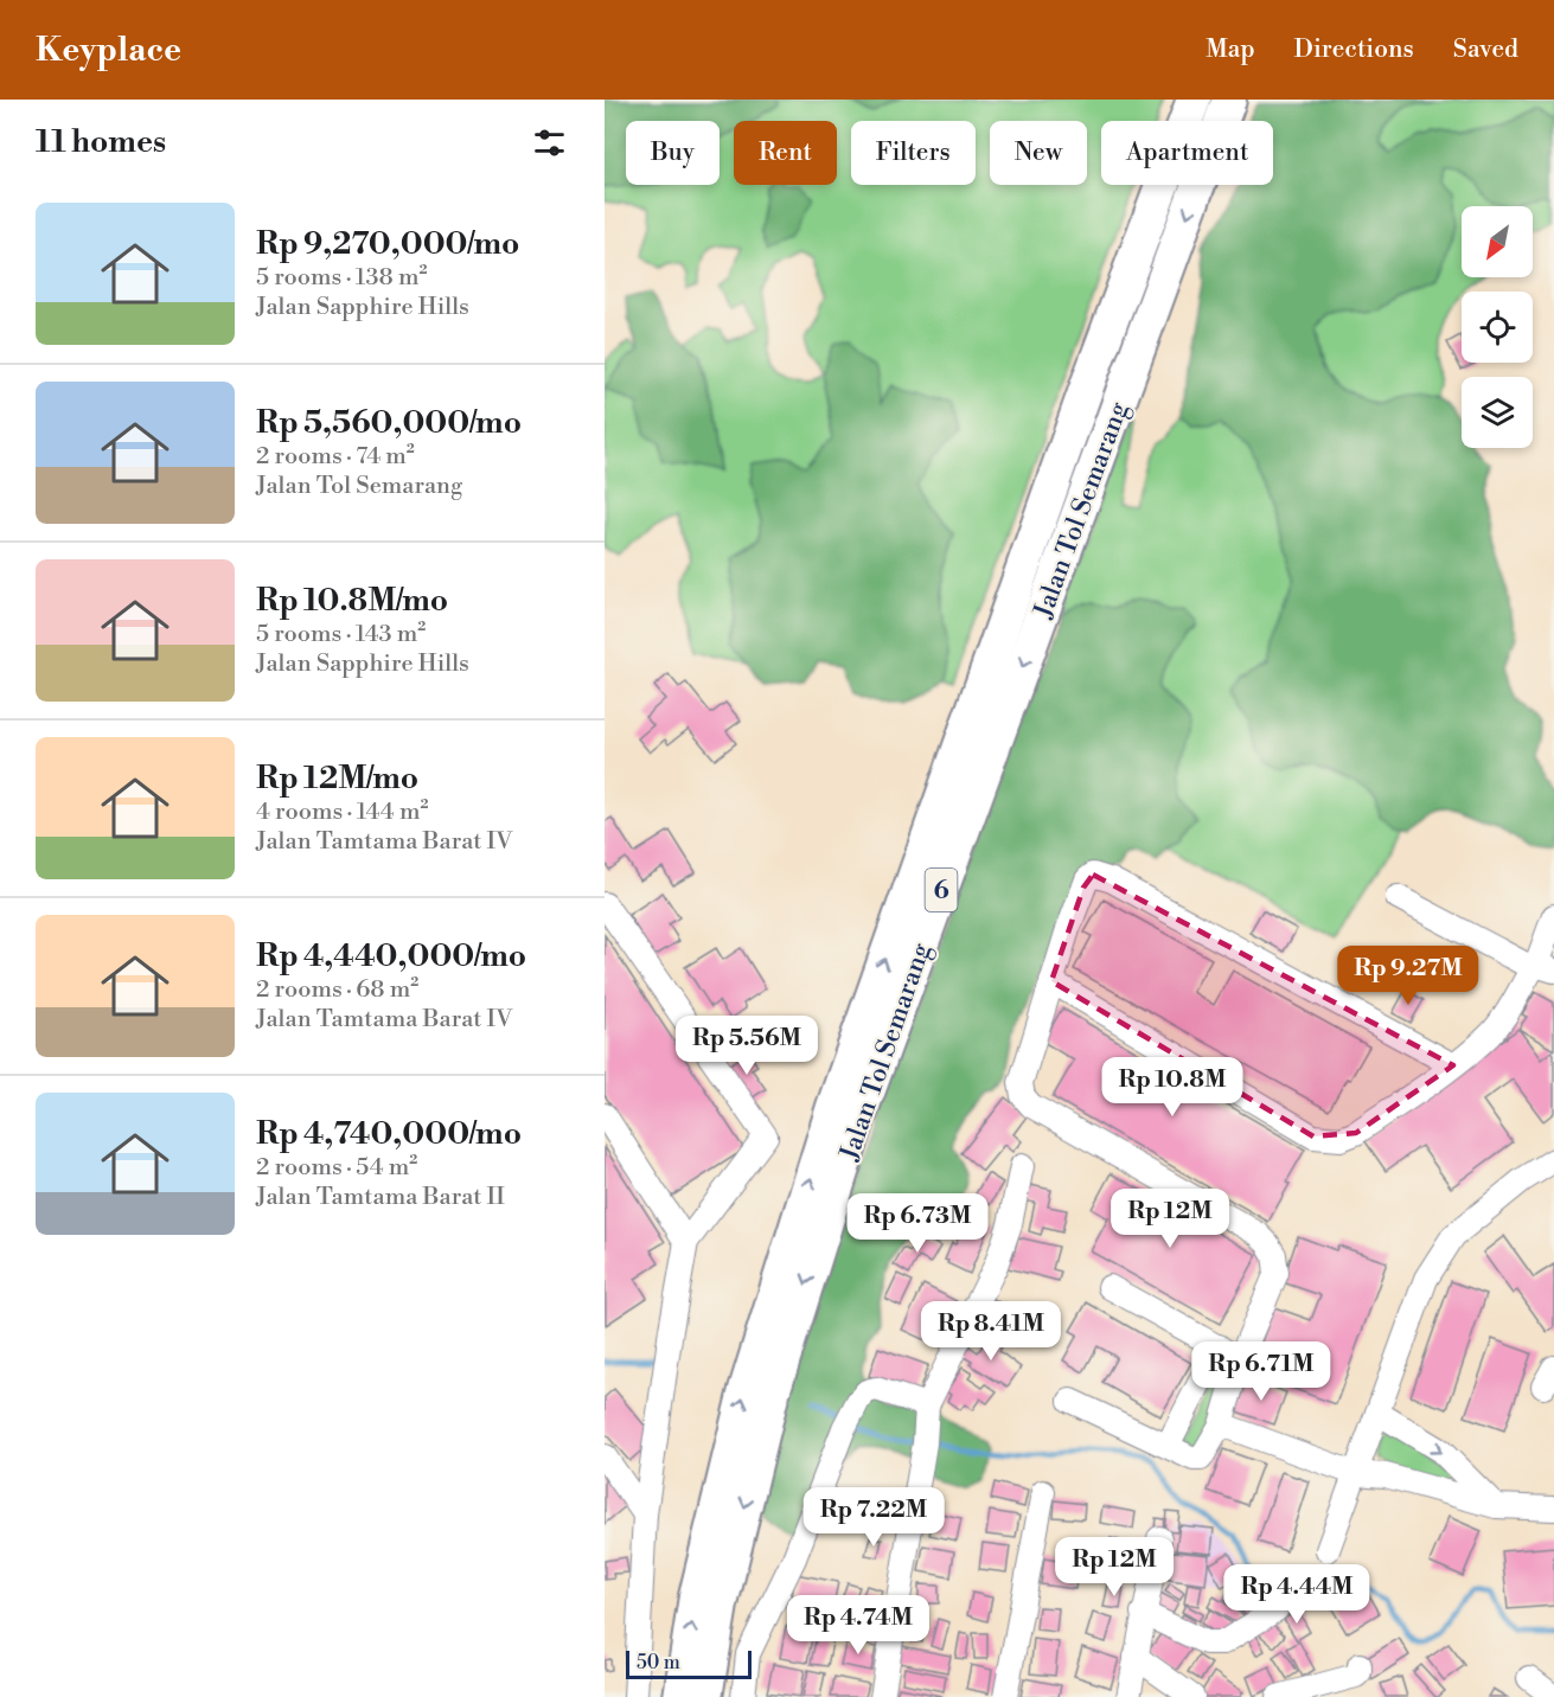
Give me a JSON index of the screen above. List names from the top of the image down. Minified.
{"streets":{"highway":["Jalan Tol Semarang","6"]},"scale_bar":"50 m","north":"bottom left","page":{"header":"Keyplace","nav":["Map","Directions","Saved"],"heading":"11 homes","chip":["Buy","Rent","Filters","New","Apartment"],"list":[{"name":"Rp 9,270,000/mo","note":"5 rooms · 138 m² · Jalan Sapphire Hills"},{"name":"Rp 5,560,000/mo","note":"2 rooms · 74 m² · Jalan Tol Semarang"},{"name":"Rp 10.8M/mo","note":"5 rooms · 143 m² · Jalan Sapphire Hills"},{"name":"Rp 12M/mo","note":"4 rooms · 144 m² · Jalan Tamtama Barat IV"},{"name":"Rp 4,440,000/mo","note":"2 rooms · 68 m² · Jalan Tamtama Barat IV"},{"name":"Rp 4,740,000/mo","note":"2 rooms · 54 m² · Jalan Tamtama Barat II"}],"price":["Rp 9.27M","Rp 5.56M","Rp 10.8M","Rp 12M","Rp 6.73M","Rp 8.41M","Rp 6.71M","Rp 7.22M","Rp 12M","Rp 4.44M","Rp 4.74M"],"scale":"50 m"}}
